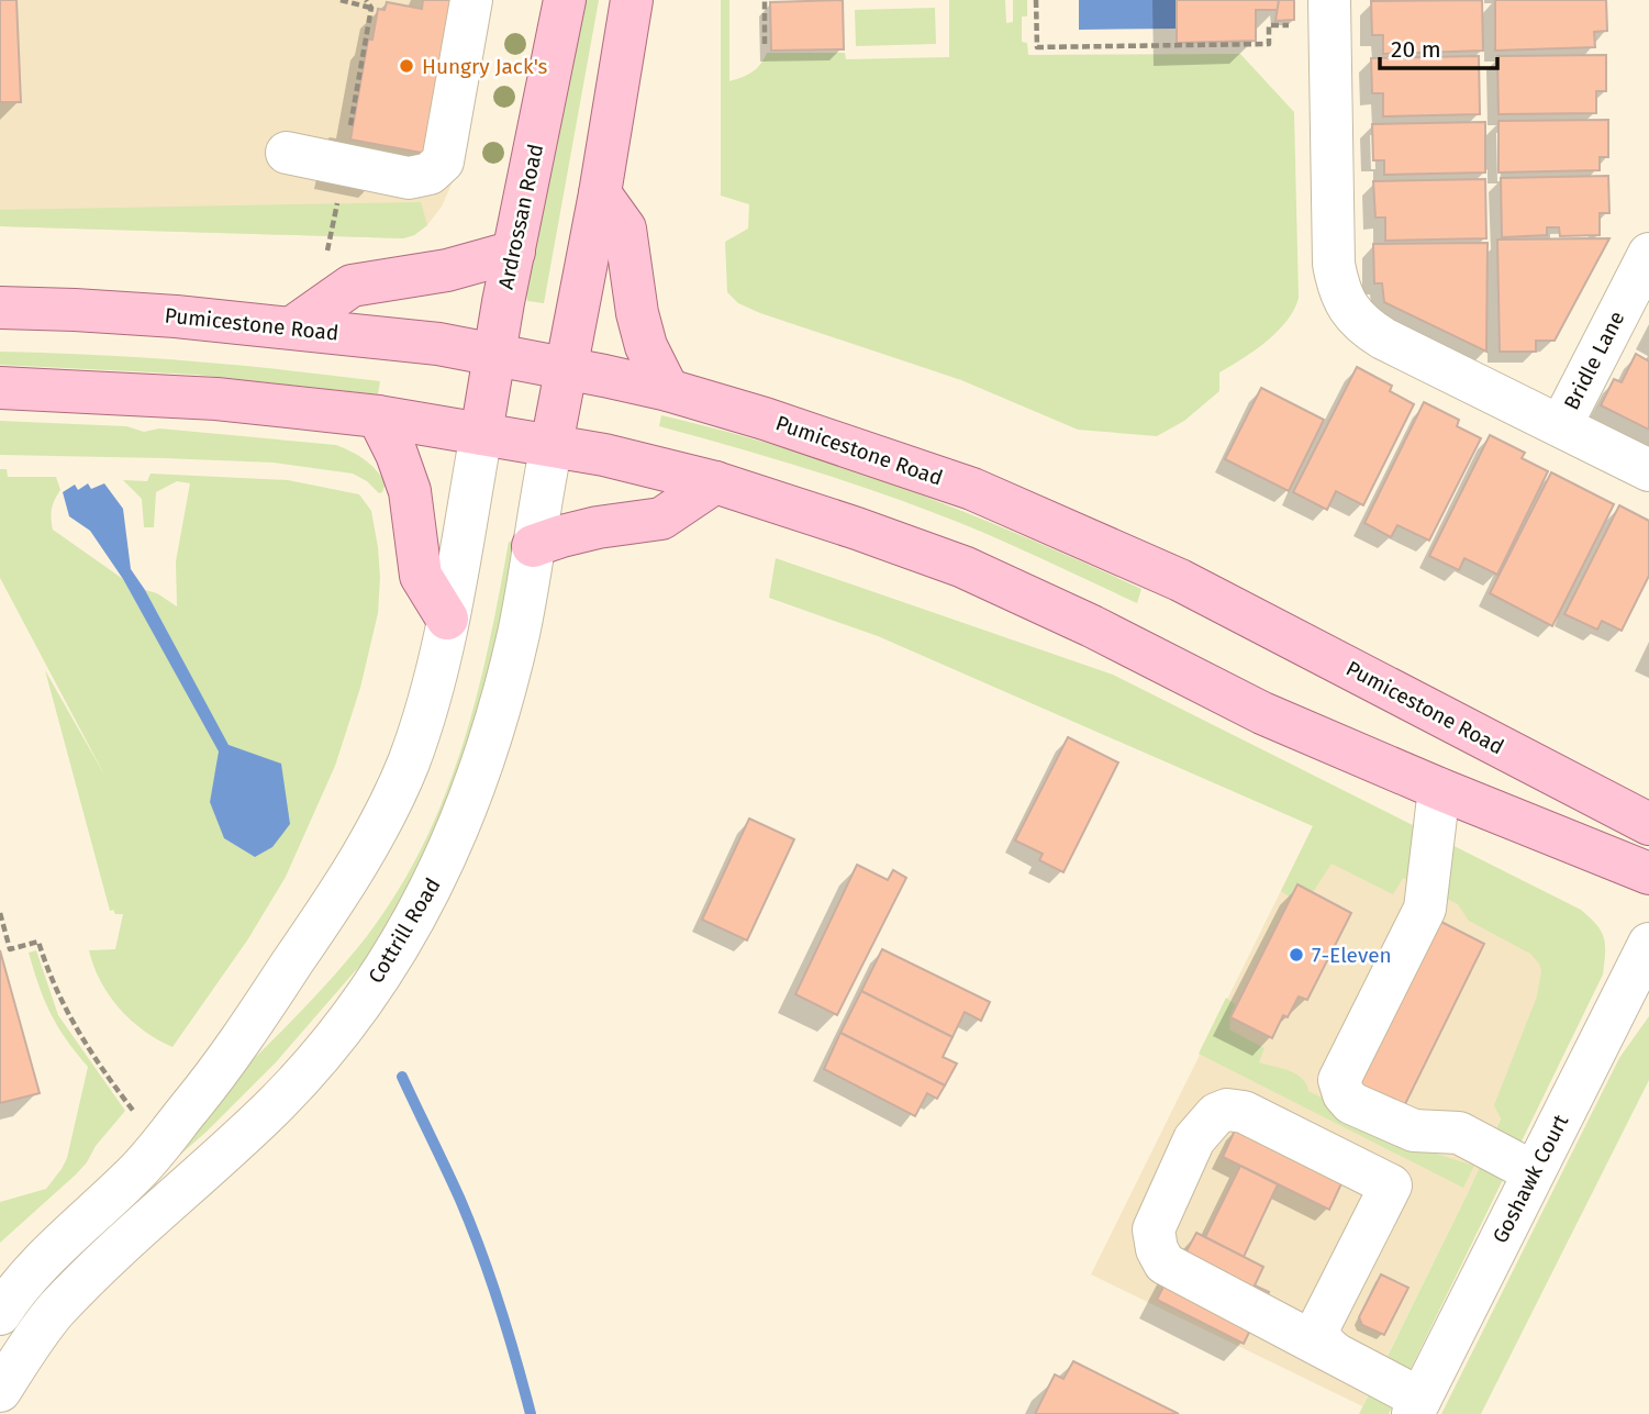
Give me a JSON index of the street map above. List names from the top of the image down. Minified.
{"streets":{"main road":["Ardrossan Road","Pumicestone Road","Cottrill Road"],"street":["Bridle Lane","Goshawk Court"]},"crossings":[["Ardrossan Road","Pumicestone Road"],["Pumicestone Road","Cottrill Road"]],"places":["Hungry Jack's","7-Eleven"],"scale_bar":"20 m"}
